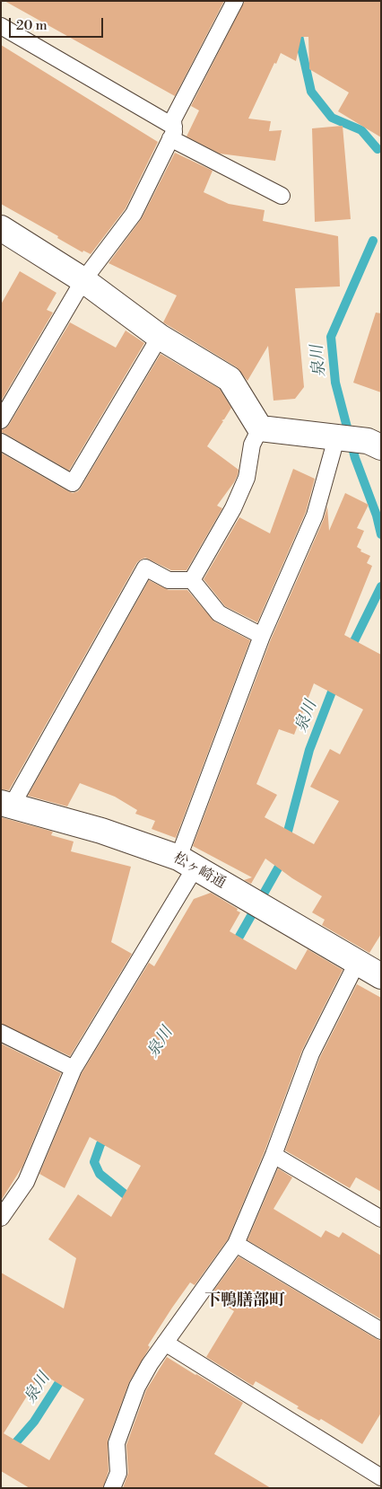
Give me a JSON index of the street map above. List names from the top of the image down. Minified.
{"streets":{"street":["松ヶ崎通"]},"districts":["下鴨膳部町"],"water":["泉川"],"scale_bar":"20 m"}
